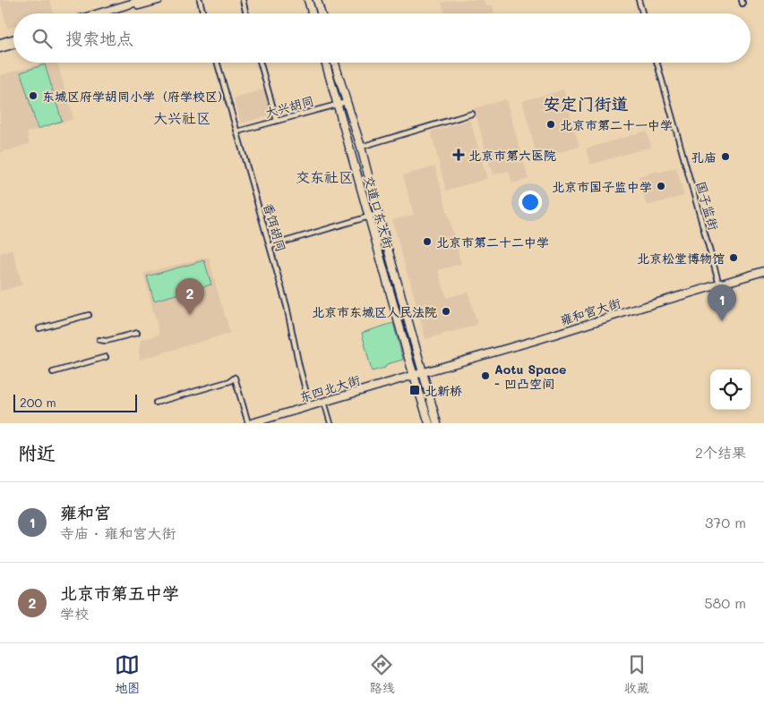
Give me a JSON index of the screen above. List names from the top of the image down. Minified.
{"streets":{"main road":["交道口东大街","雍和宫大街","东四北大街"],"street":["大兴胡同","国子监街","香饵胡同"]},"crossings":[["大兴胡同","交道口东大街"],["大兴胡同","香饵胡同"],["国子监街","雍和宫大街"],["交道口东大街","雍和宫大街"],["交道口东大街","东四北大街"],["香饵胡同","东四北大街"],["雍和宫大街","东四北大街"]],"districts":["安定门街道","大兴社区","交东社区"],"places":{"other":["东城区府学胡同小学（府学校区）","北京市第二十一中学","孔庙","北京市国子监中学","北京市第二十二中学","北京松堂博物馆","北京市东城区人民法院","Aotu Space - 凹凸空间"],"health":["北京市第六医院"],"transit":["北新桥"]},"scale_bar":"200 m","page":{"search":"搜索地点","pins":["2","1"],"scale":"200 m","heading":["附近","2个结果"],"list":[{"mark":"1","name":"雍和宫","note":"寺庙 · 雍和宫大街","value":"370 m"},{"mark":"2","name":"北京市第五中学","note":"学校","value":"580 m"}],"nav":["地图","路线","收藏"]}}
